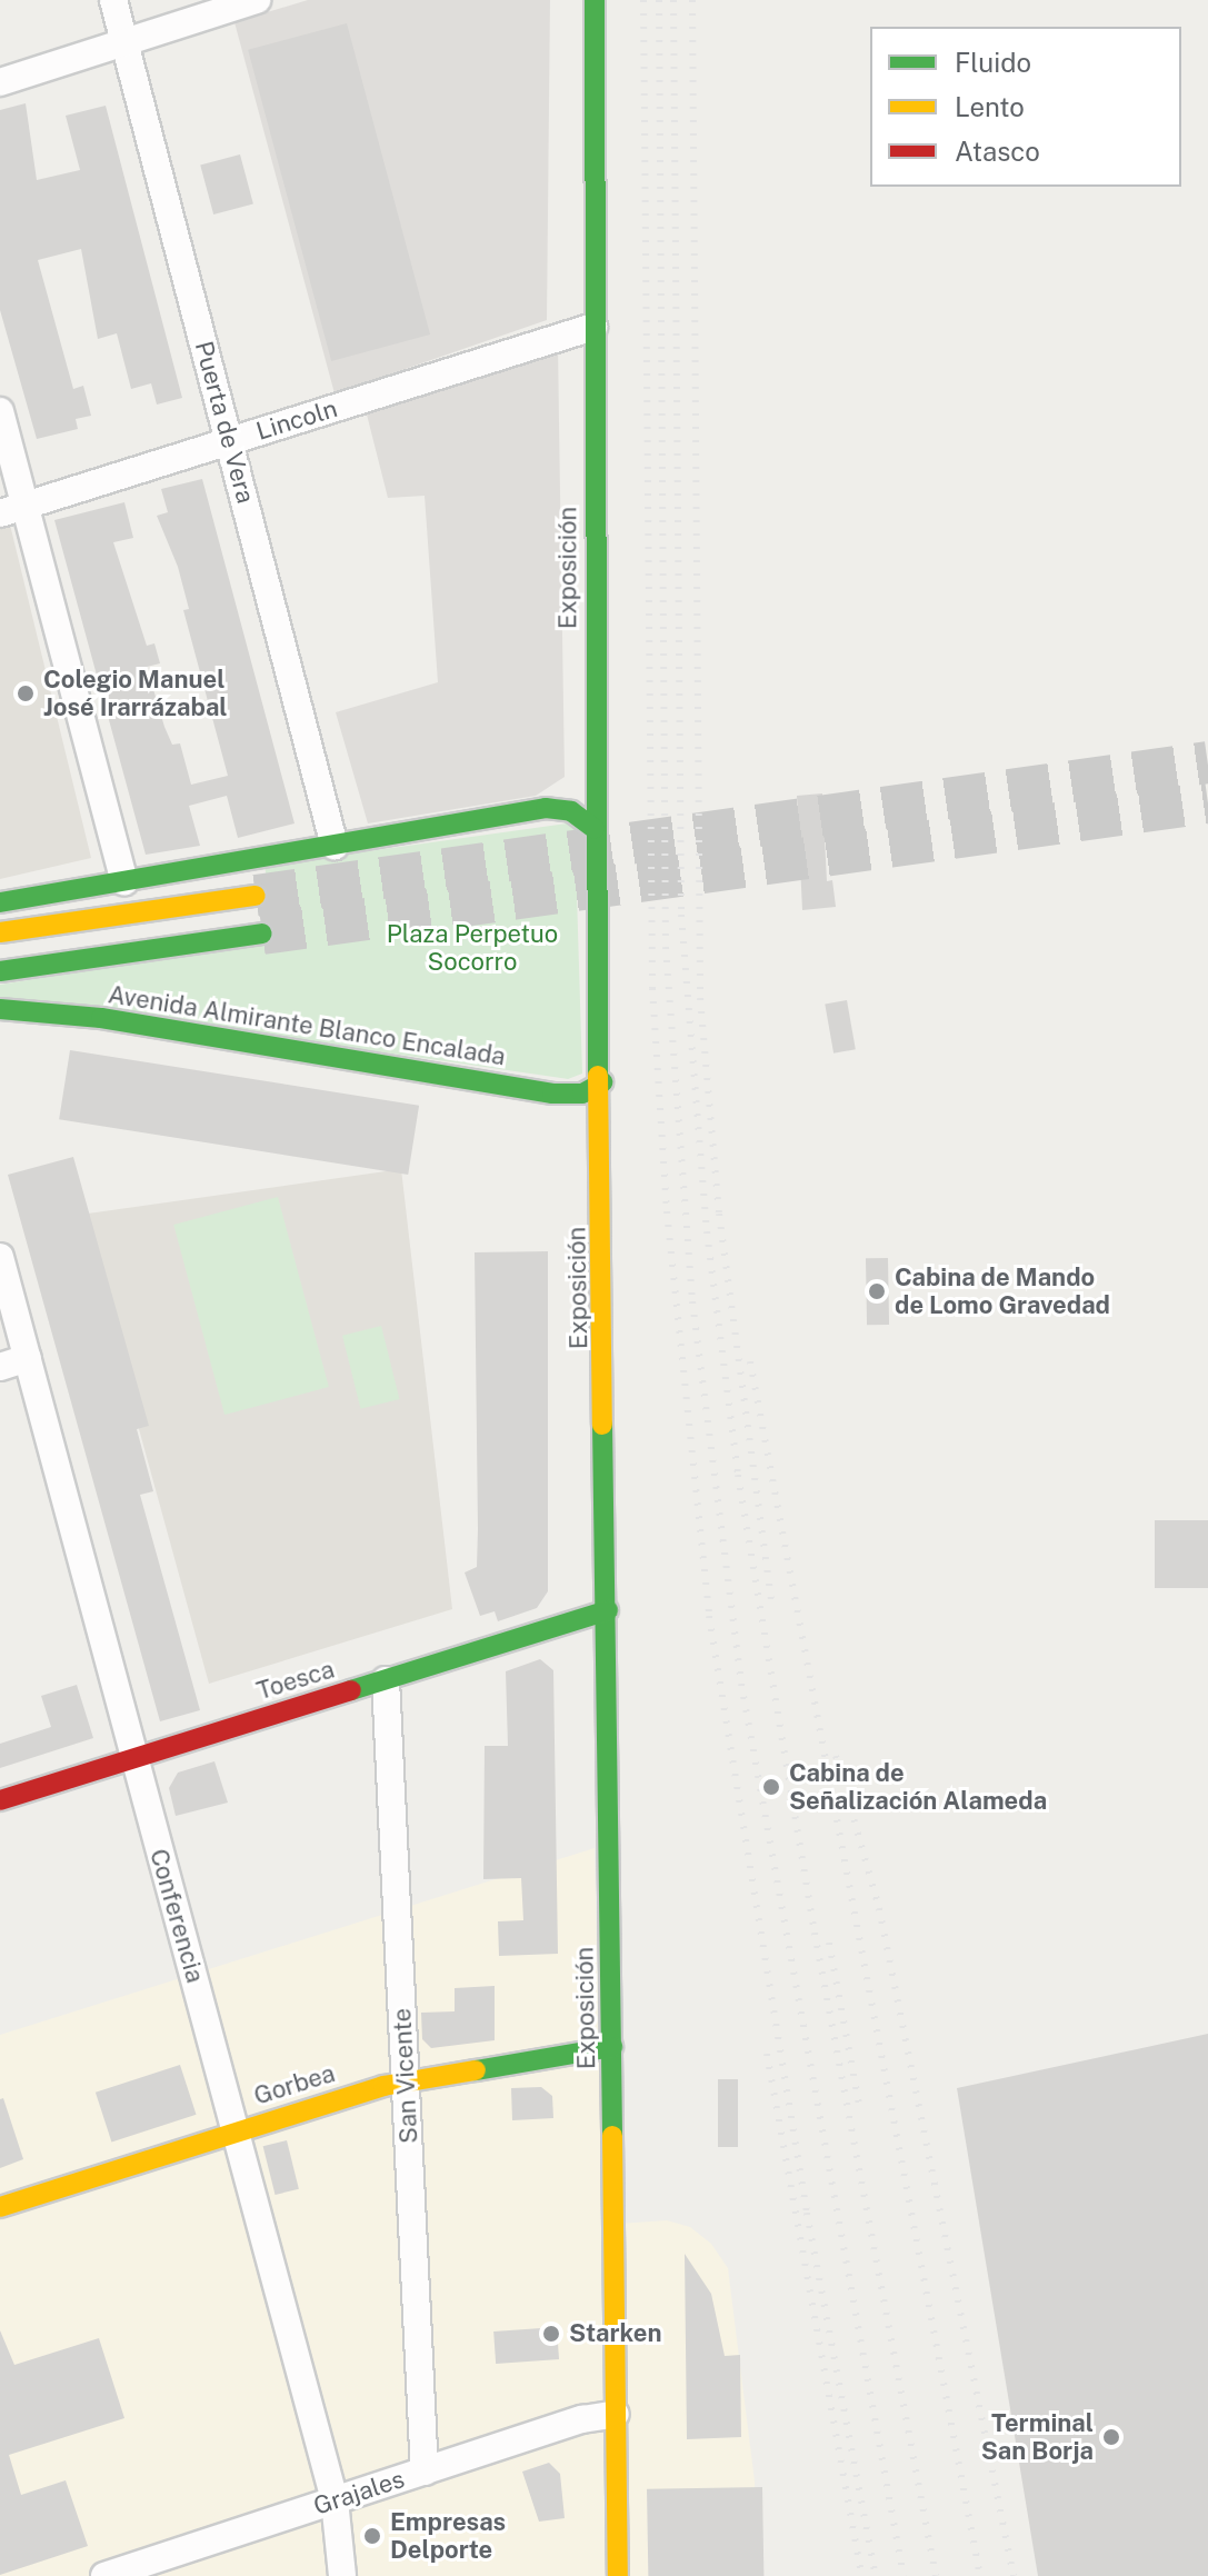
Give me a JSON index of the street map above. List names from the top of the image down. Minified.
{"streets":{"main road":["Exposición","Avenida Almirante Blanco Encalada","Toesca","Gorbea"],"street":["Lincoln","Puerta de Vera","Conferencia","San Vicente","Grajales"]},"crossings":[["Lincoln","Puerta de Vera"],["Lincoln","Exposición"],["Exposición","Avenida Almirante Blanco Encalada"],["Exposición","Toesca"],["Exposición","Gorbea"],["Exposición","Grajales"],["Toesca","Conferencia"],["Toesca","San Vicente"],["Conferencia","Gorbea"],["Conferencia","Grajales"],["San Vicente","Gorbea"],["San Vicente","Grajales"]],"parks":["Plaza Perpetuo Socorro"],"places":["Colegio Manuel José Irarrázabal","Cabina de Mando de Lomo Gravedad","Cabina de Señalización Alameda","Starken","Terminal San Borja","Empresas Delporte"],"legend":["Fluido","Lento","Atasco"]}
